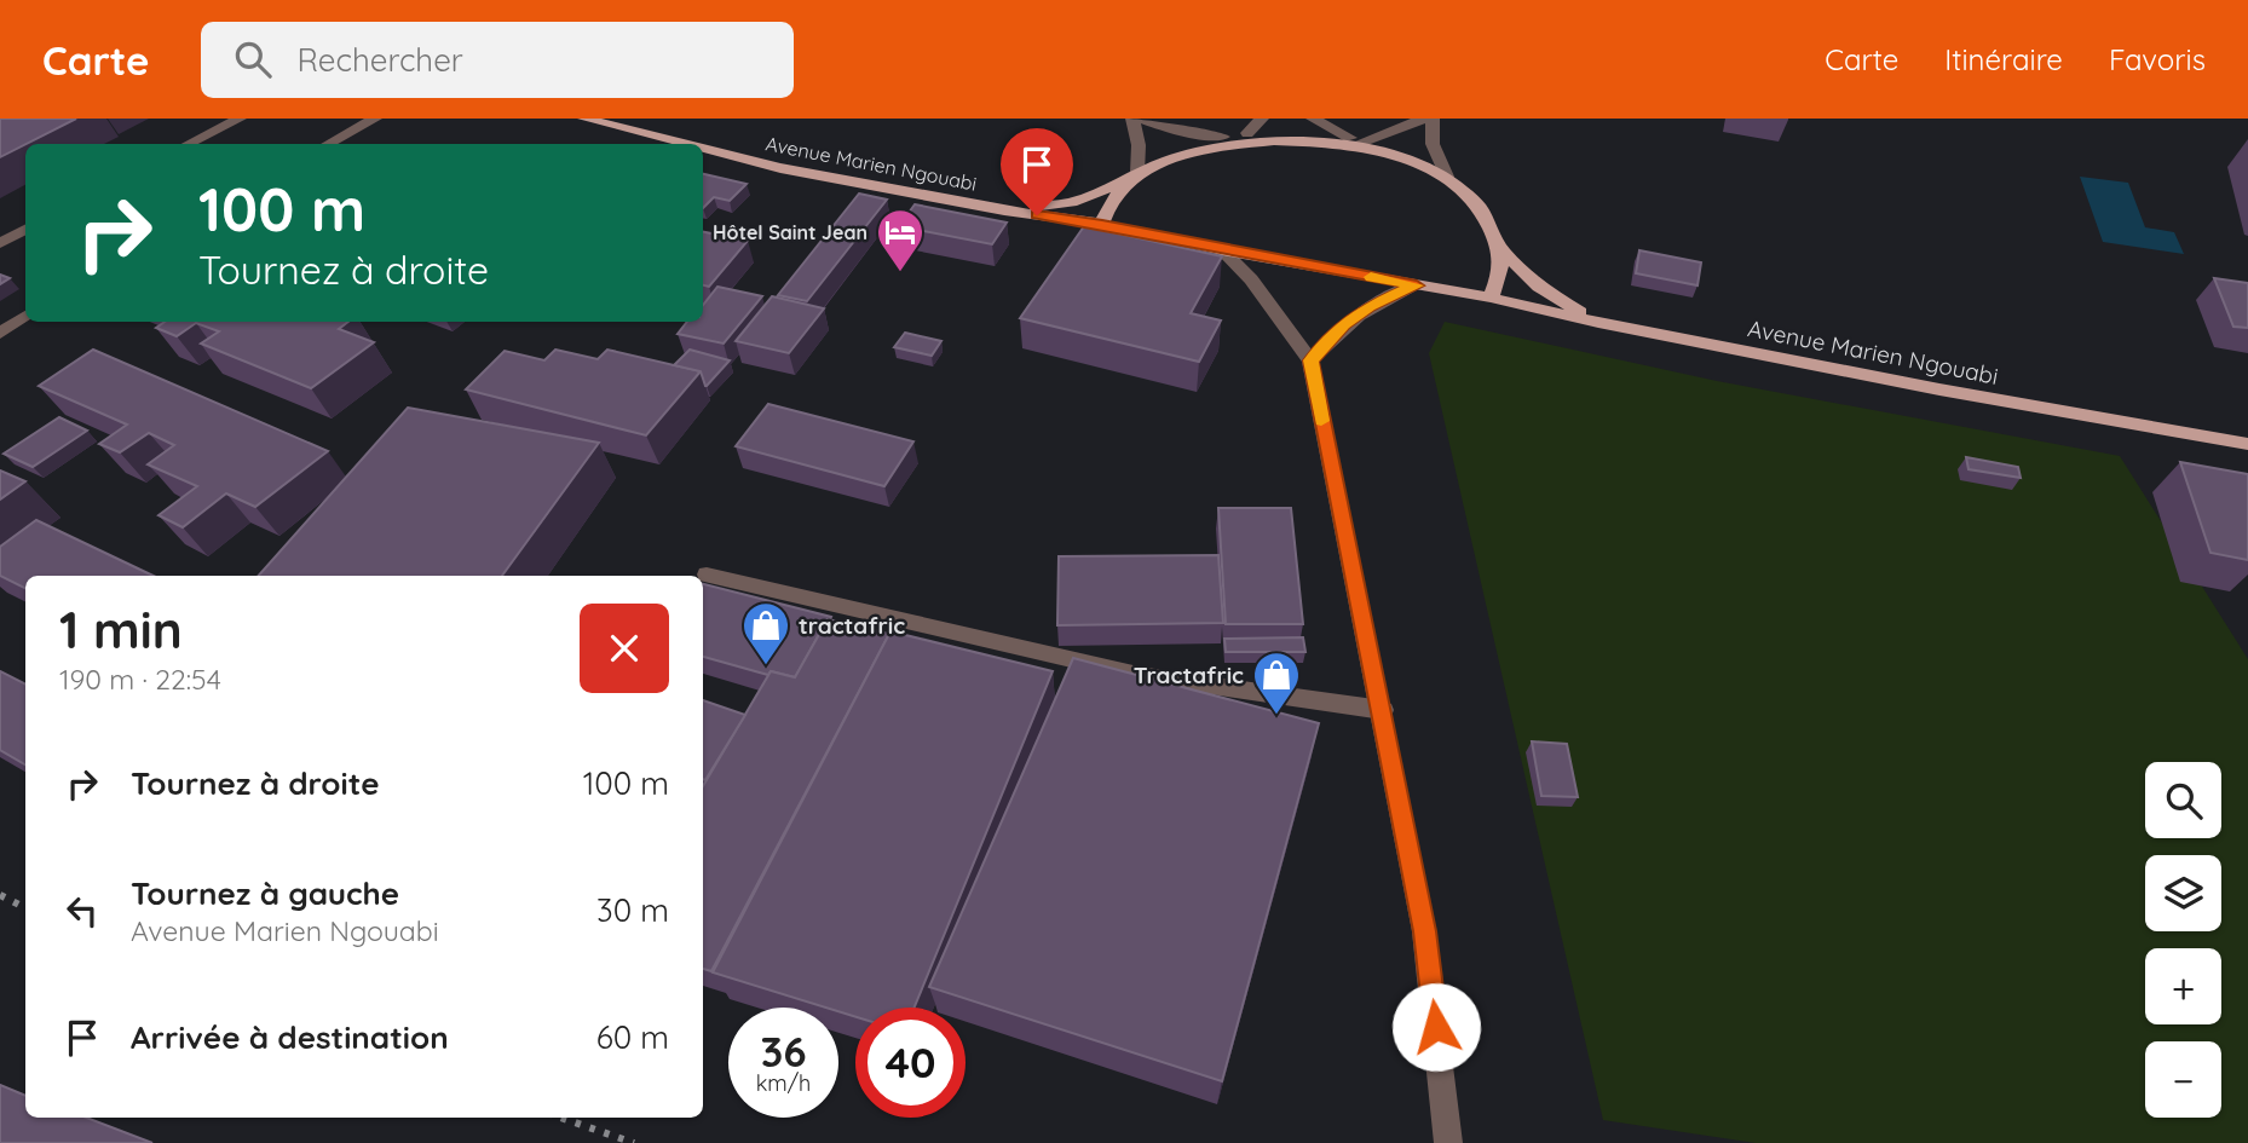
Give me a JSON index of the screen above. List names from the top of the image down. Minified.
{"streets":{"main road":["Avenue Marien Ngouabi"]},"places":{"hotel":["Hôtel Saint Jean"],"shop":["tractafric","Tractafric"]},"page":{"header":"Carte","search":"Rechercher","nav":["Carte","Itinéraire","Favoris"],"turn":["100 m","Tournez à droite"],"heading":["1 min","190 m · 22:54"],"list":[{"name":"Tournez à droite","value":"100 m"},{"name":"Tournez à gauche","note":"Avenue Marien Ngouabi","value":"30 m"},{"name":"Arrivée à destination","value":"60 m"}],"map_buttons":["+","−"],"speed":"36 km/h","limit":"40"}}
